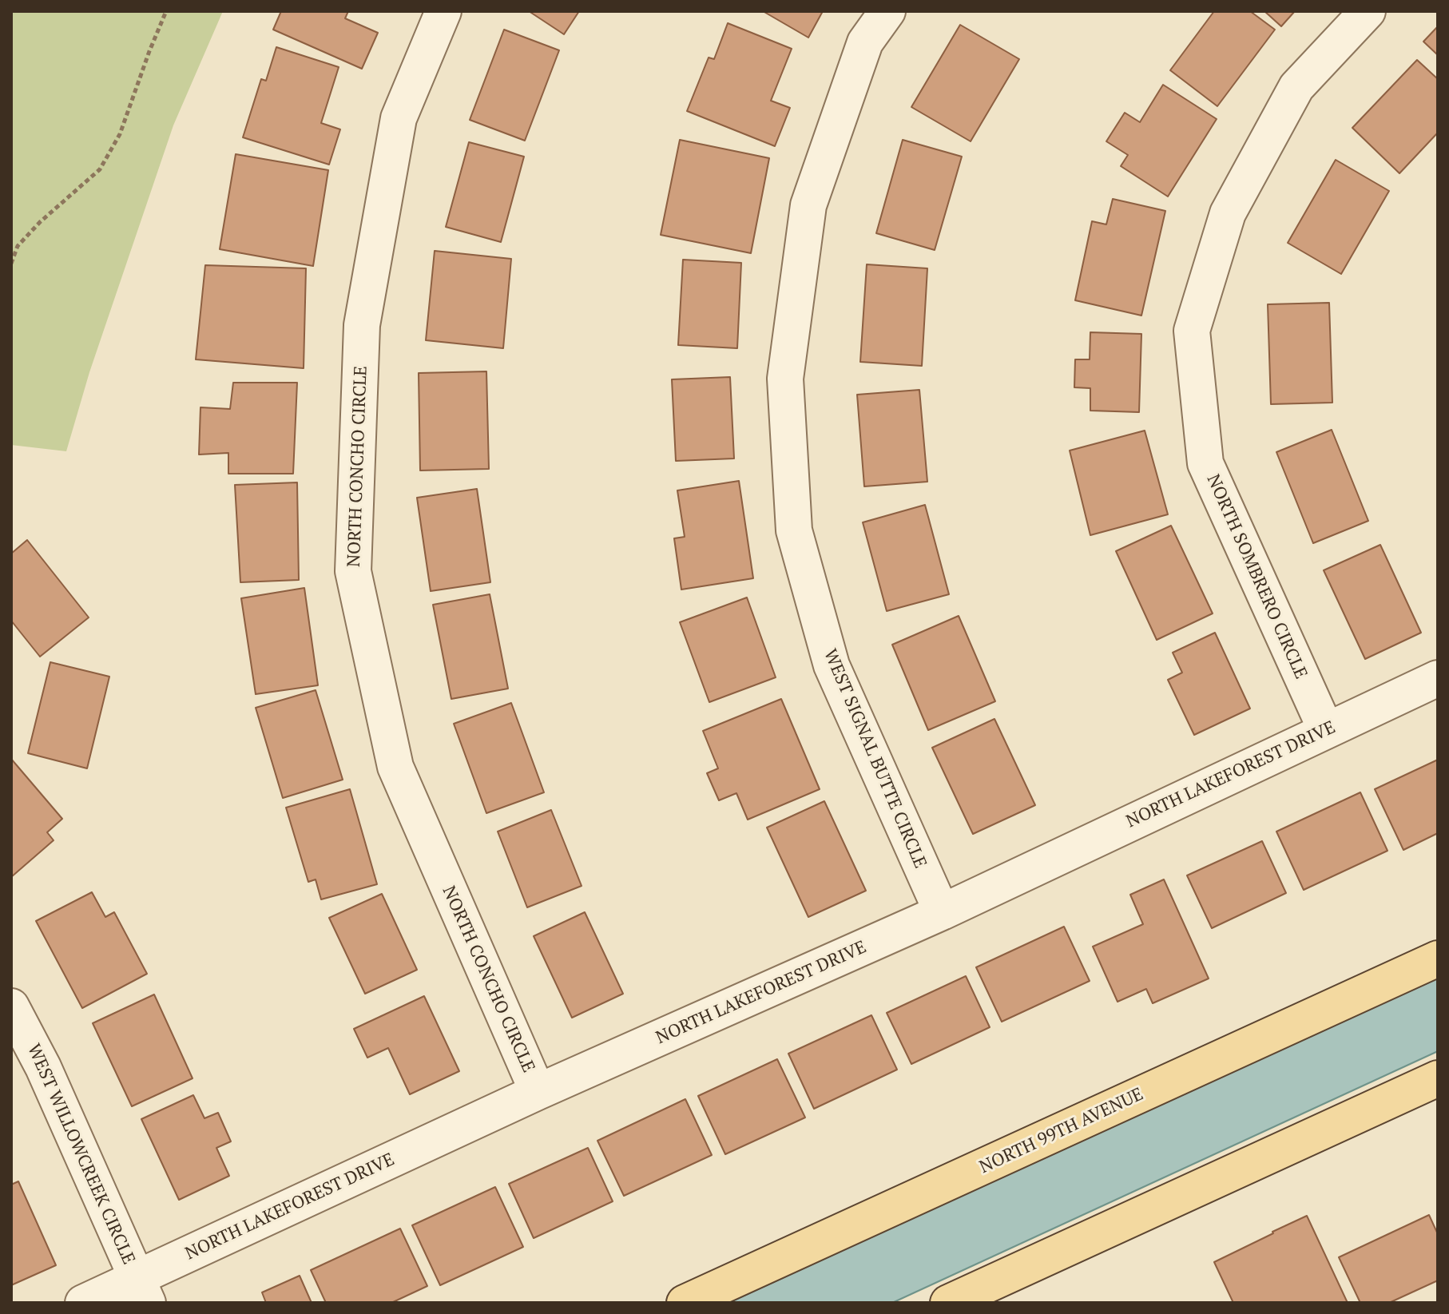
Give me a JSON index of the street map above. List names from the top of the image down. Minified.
{"streets":{"main road":["NORTH 99TH AVENUE"],"street":["NORTH CONCHO CIRCLE","NORTH SOMBRERO CIRCLE","WEST SIGNAL BUTTE CIRCLE","NORTH LAKEFOREST DRIVE","WEST WILLOWCREEK CIRCLE"]},"crossings":[["NORTH CONCHO CIRCLE","NORTH LAKEFOREST DRIVE"],["NORTH SOMBRERO CIRCLE","NORTH LAKEFOREST DRIVE"],["WEST SIGNAL BUTTE CIRCLE","NORTH LAKEFOREST DRIVE"],["NORTH LAKEFOREST DRIVE","WEST WILLOWCREEK CIRCLE"]]}
